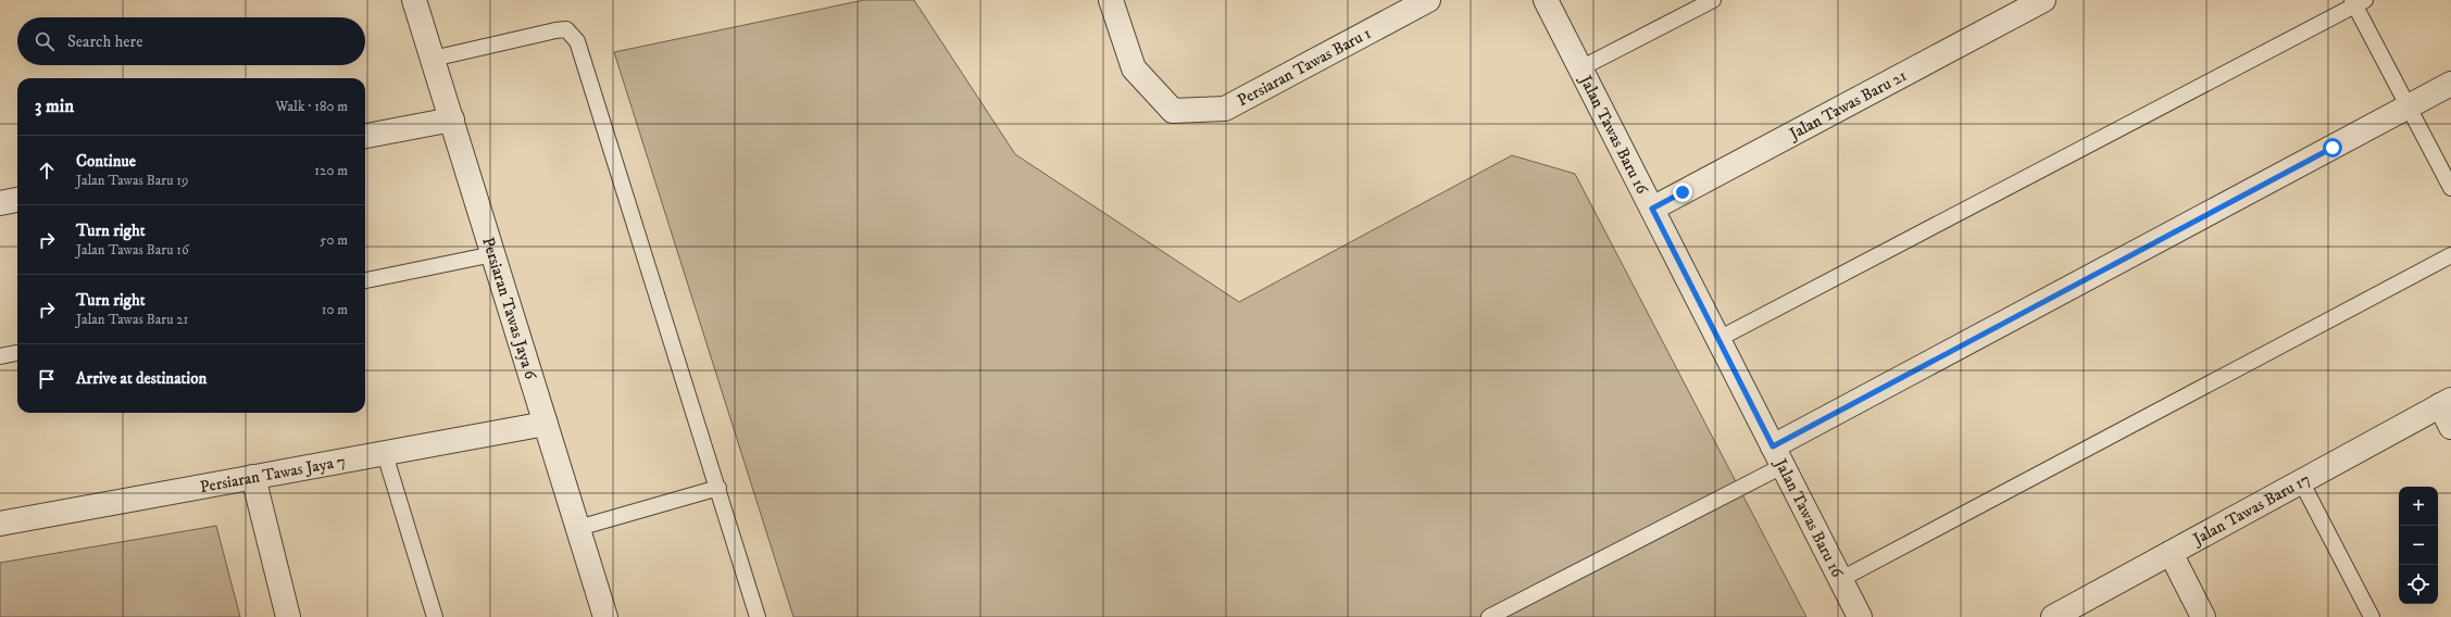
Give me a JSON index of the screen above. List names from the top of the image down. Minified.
{"streets":{"street":["Persiaran Tawas Baru 1","Jalan Tawas Baru 21","Jalan Tawas Baru 16","Persiaran Tawas Jaya 6","Persiaran Tawas Jaya 7","Jalan Tawas Baru 17"]},"crossings":[["Jalan Tawas Baru 21","Jalan Tawas Baru 16"],["Persiaran Tawas Jaya 6","Persiaran Tawas Jaya 7"]],"page":{"search":"Search here","heading":["3 min","Walk · 180 m"],"list":[["Continue","Jalan Tawas Baru 19","120 m"],["Turn right","Jalan Tawas Baru 16","50 m"],["Turn right","Jalan Tawas Baru 21","10 m"],"Arrive at destination"],"map_buttons":["+","−"]}}
